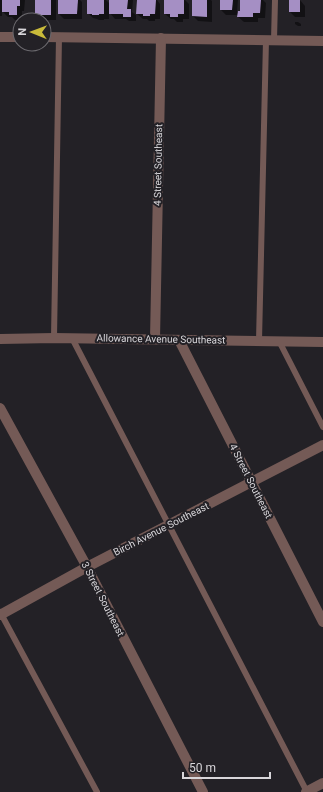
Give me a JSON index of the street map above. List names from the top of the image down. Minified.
{"streets":{"street":["4 Street Southeast","Allowance Avenue Southeast","Birch Avenue Southeast","3 Street Southeast"]},"crossings":[["4 Street Southeast","Allowance Avenue Southeast"],["4 Street Southeast","Birch Avenue Southeast"],["Birch Avenue Southeast","3 Street Southeast"]],"scale_bar":"50 m","north":"left"}
